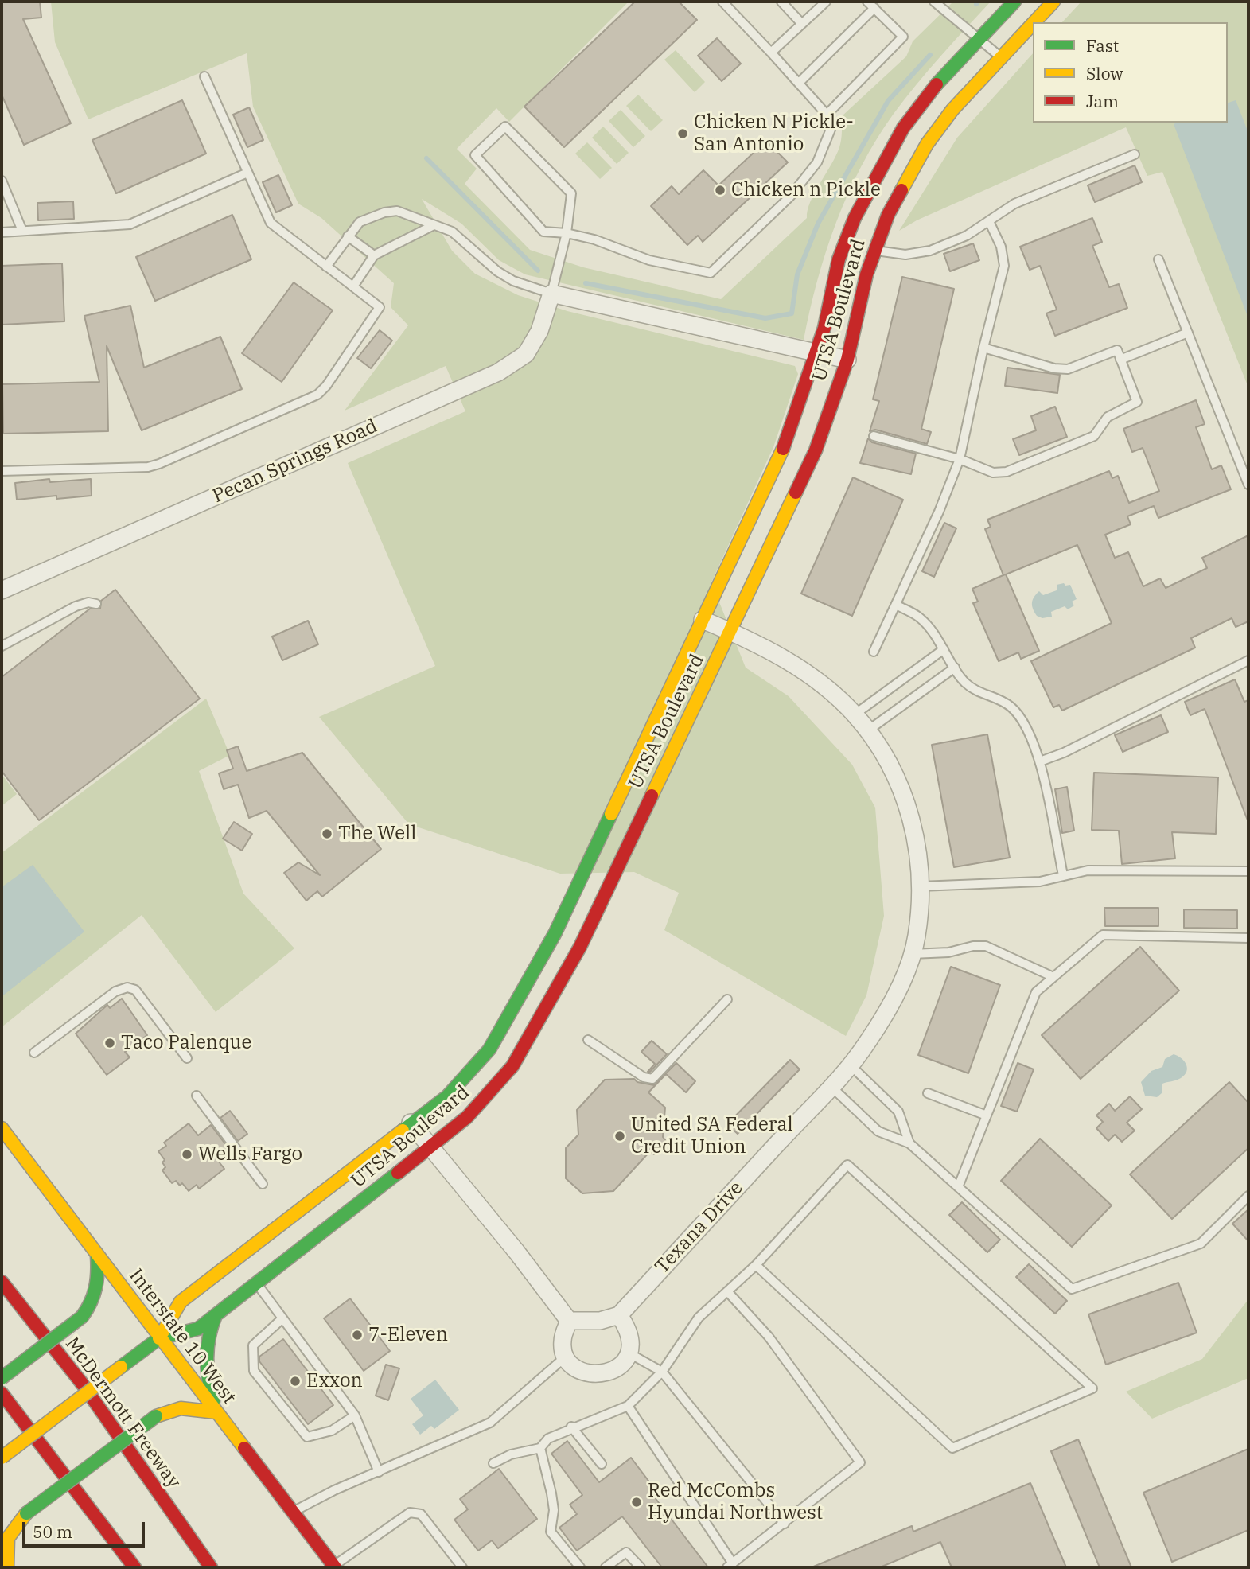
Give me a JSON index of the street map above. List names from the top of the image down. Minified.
{"streets":{"main road":["UTSA Boulevard","Interstate 10 West","McDermott Freeway"],"street":["Pecan Springs Road","Texana Drive"]},"crossings":[["UTSA Boulevard","Texana Drive"],["UTSA Boulevard","Interstate 10 West"]],"places":["Chicken N Pickle- San Antonio","Chicken n Pickle","The Well","Taco Palenque","United SA Federal Credit Union","Wells Fargo","7-Eleven","Exxon","Red McCombs Hyundai Northwest"],"legend":["Fast","Slow","Jam"],"scale_bar":"50 m"}
